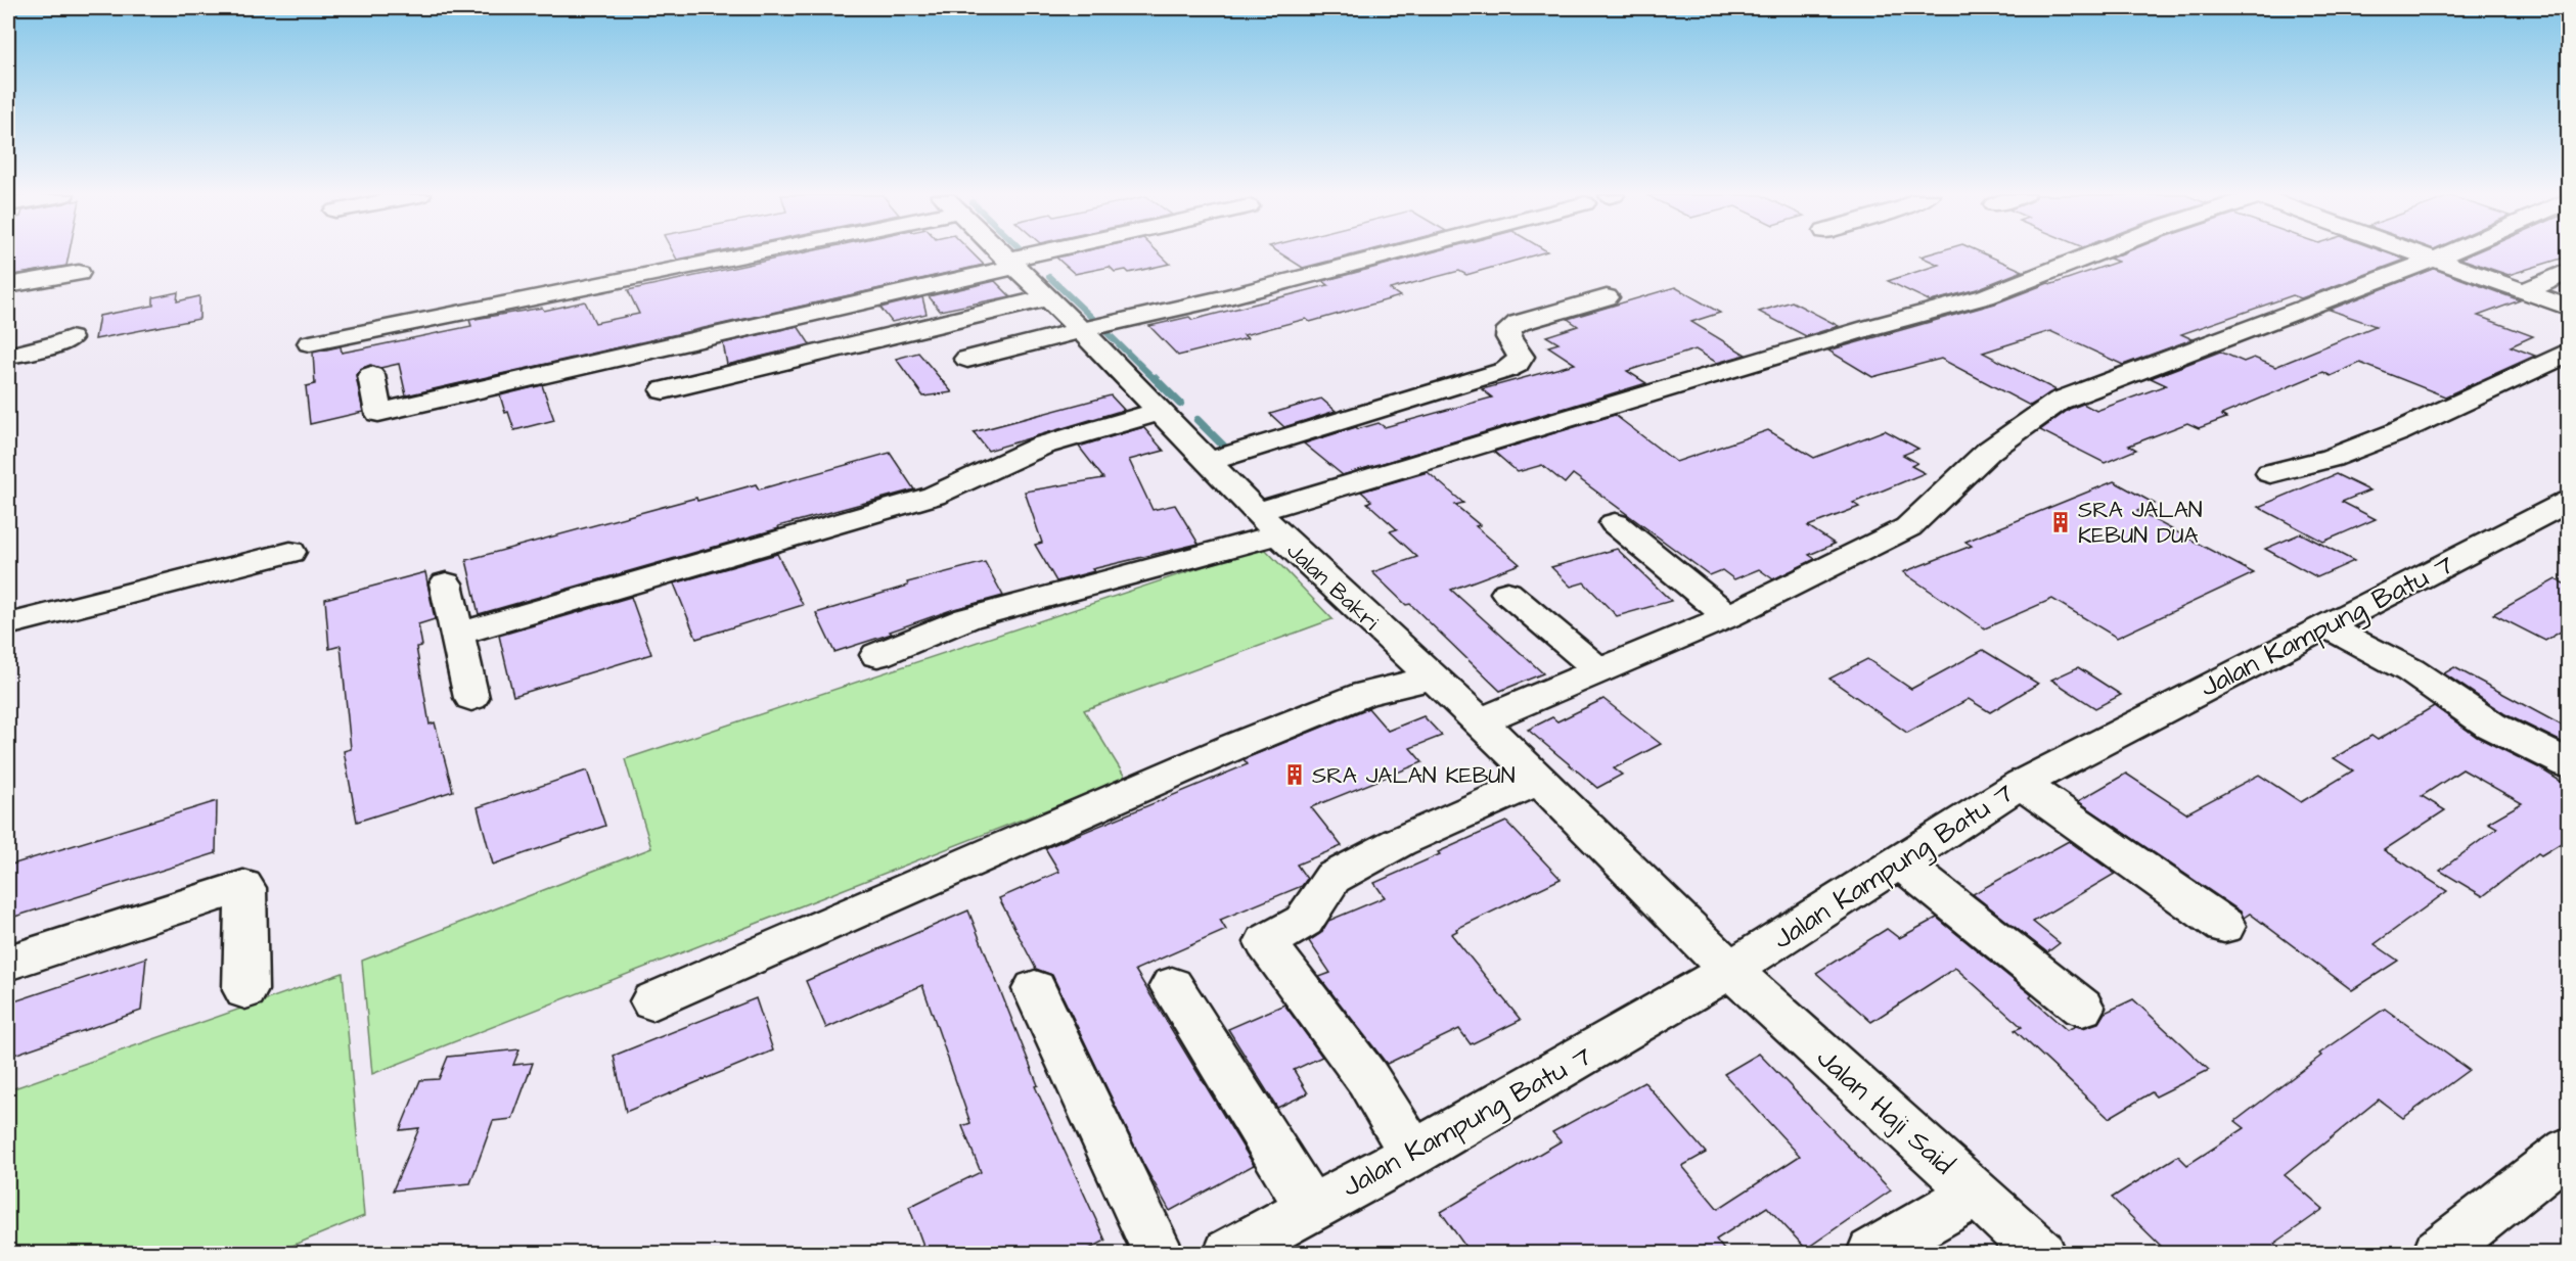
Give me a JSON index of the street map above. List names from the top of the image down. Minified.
{"streets":{"street":["Jalan Bakri","Jalan Kampung Batu 7","Jalan Haji Said"]},"crossings":[["Jalan Bakri","Jalan Kampung Batu 7"],["Jalan Bakri","Jalan Haji Said"],["Jalan Kampung Batu 7","Jalan Haji Said"]],"places":{"building":["SRA JALAN KEBUN DUA","SRA JALAN KEBUN"]}}
